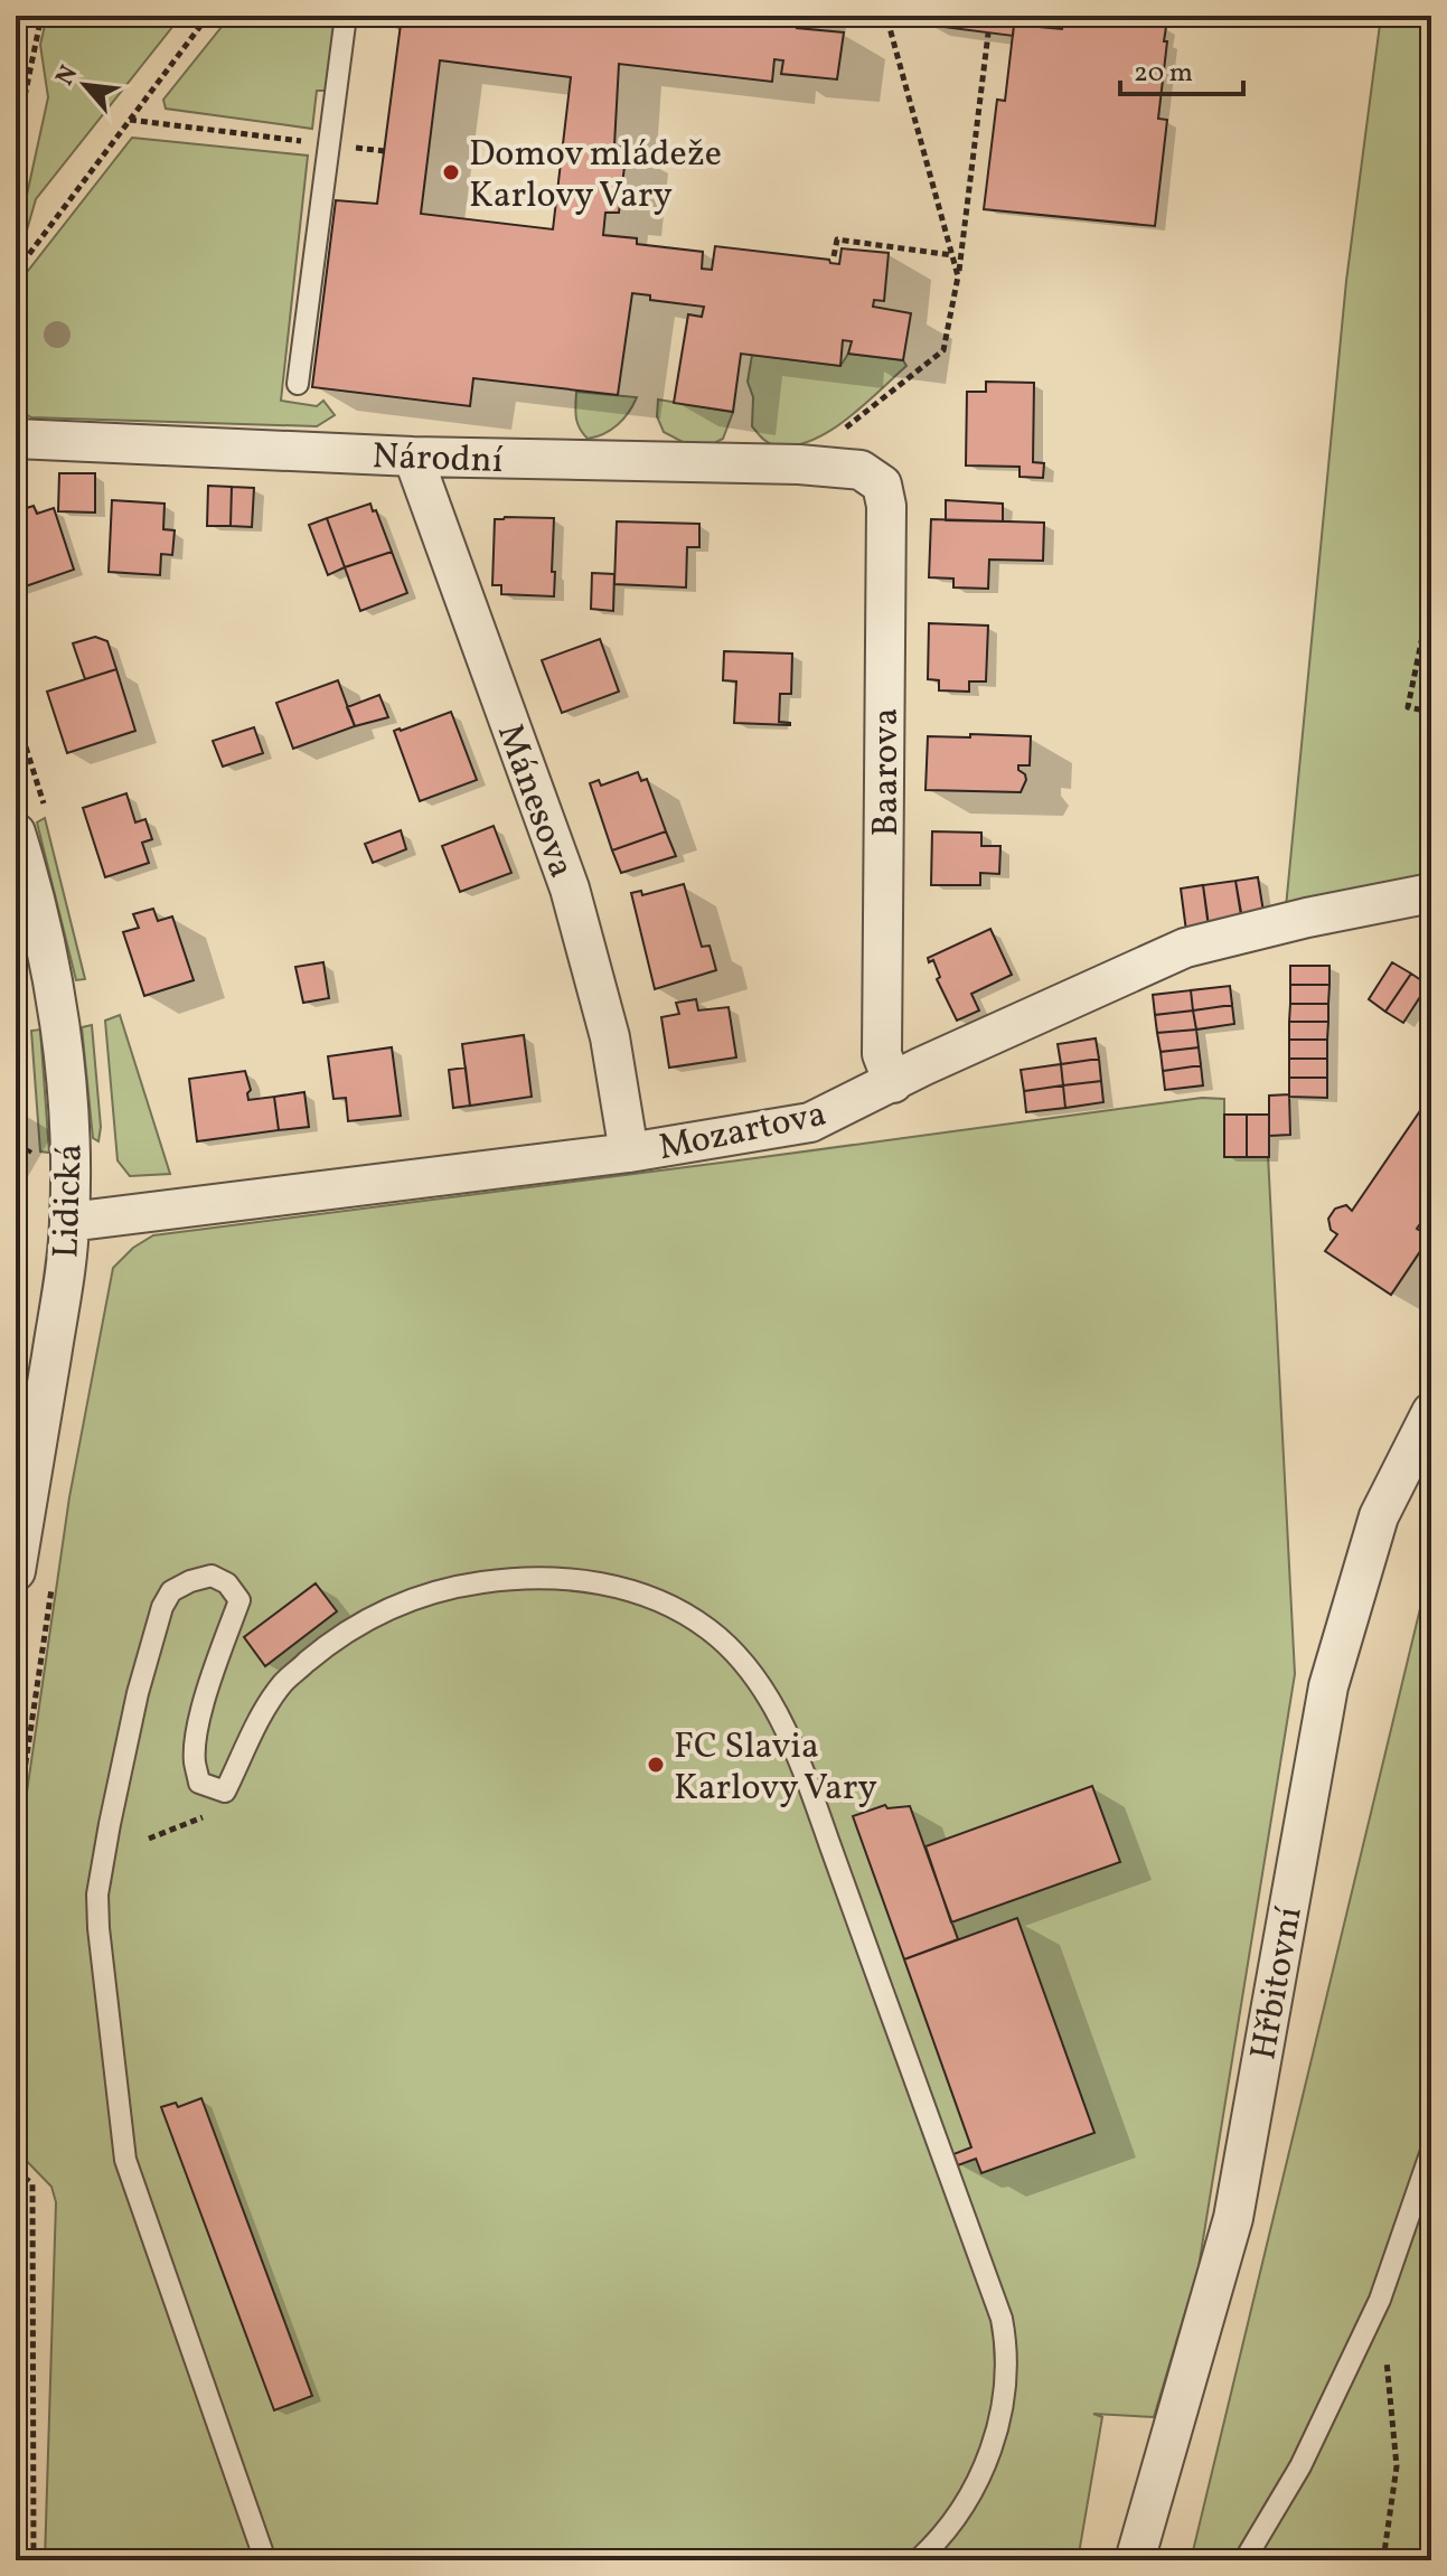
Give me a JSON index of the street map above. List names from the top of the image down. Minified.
{"streets":{"street":["Národní","Baarova","Mánesova","Mozartova","Lidická","Hřbitovní"]},"crossings":[["Národní","Baarova"],["Národní","Mánesova"],["Baarova","Mozartova"],["Mánesova","Mozartova"],["Mozartova","Lidická"]],"places":["Domov mládeže Karlovy Vary","FC Slavia Karlovy Vary"],"scale_bar":"20 m","north":"top left"}
